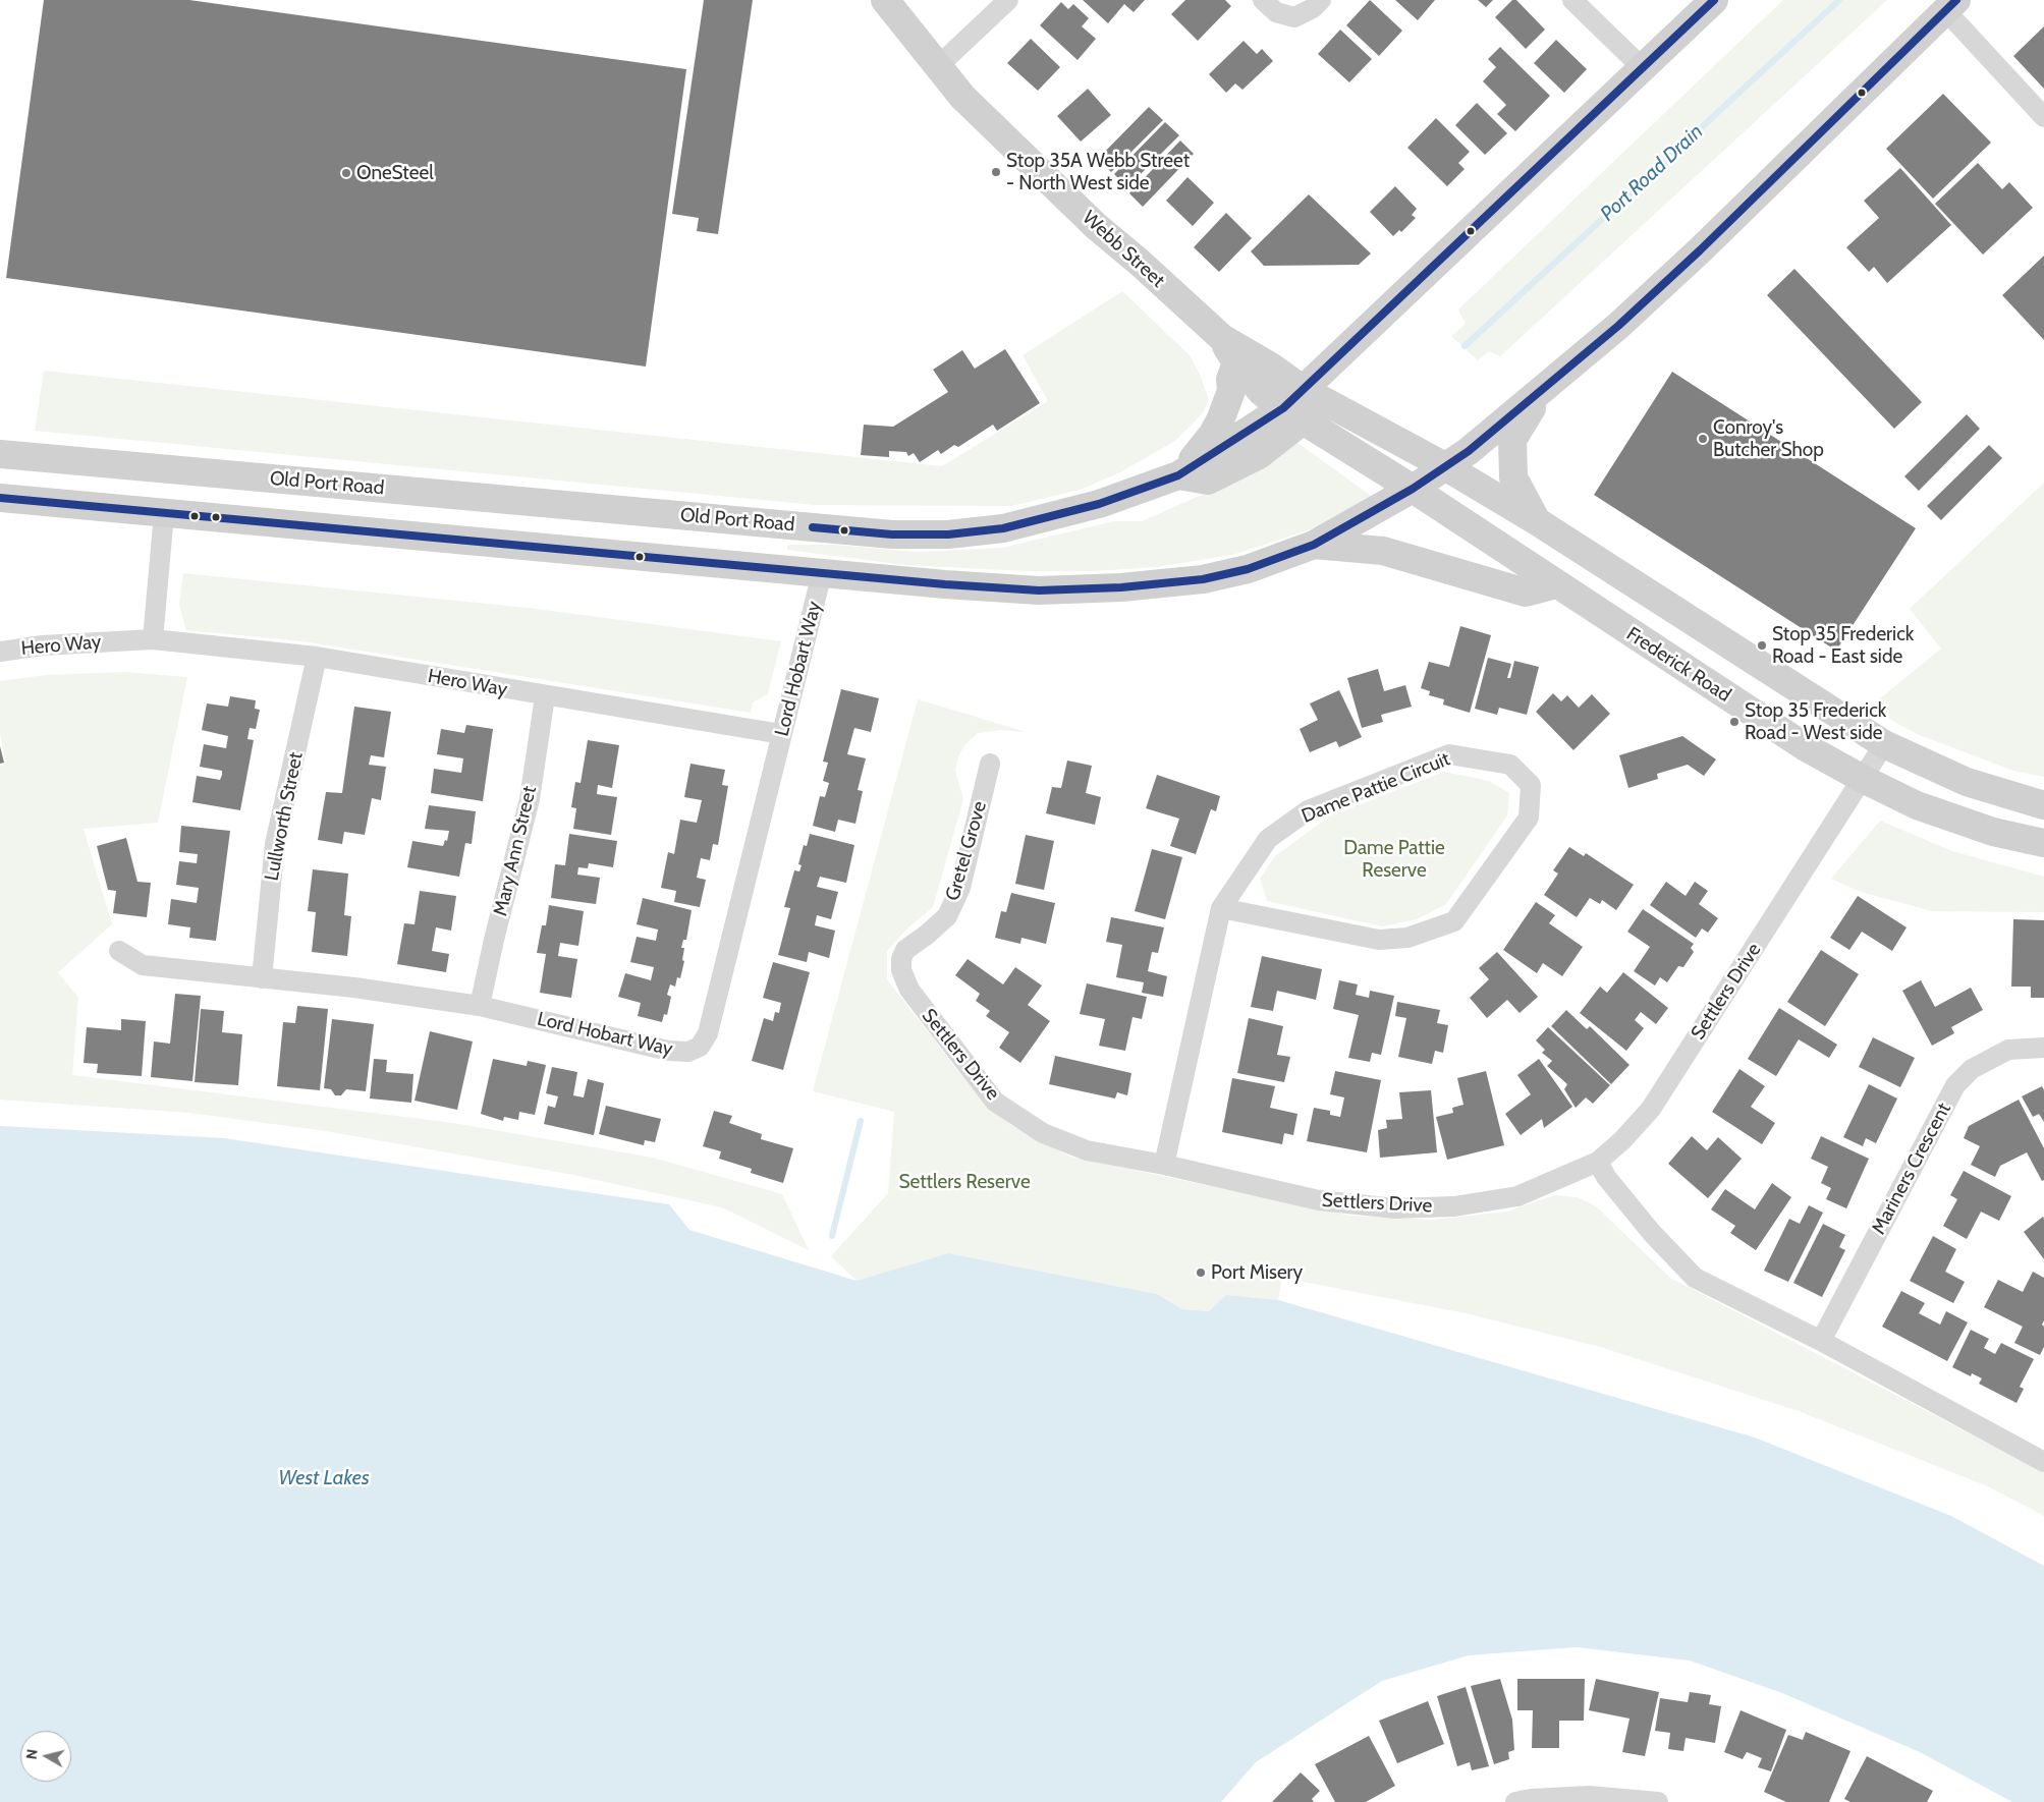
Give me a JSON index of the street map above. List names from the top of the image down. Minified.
{"streets":{"main road":["Webb Street","Old Port Road","Frederick Road"],"street":["Hero Way","Lord Hobart Way","Dame Pattie Circuit","Lullworth Street","Mary Ann Street","Gretel Grove","Settlers Drive","Mariners Crescent"]},"crossings":[["Webb Street","Old Port Road"],["Webb Street","Frederick Road"],["Hero Way","Lord Hobart Way"],["Hero Way","Lullworth Street"],["Hero Way","Mary Ann Street"],["Frederick Road","Settlers Drive"],["Lord Hobart Way","Lullworth Street"],["Lord Hobart Way","Mary Ann Street"],["Dame Pattie Circuit","Settlers Drive"],["Gretel Grove","Settlers Drive"]],"water":["Port Road Drain","West Lakes"],"parks":["Dame Pattie Reserve","Settlers Reserve"],"places":["Stop 35A Webb Street - North West side","OneSteel","Conroy's Butcher Shop","Stop 35 Frederick Road - East side","Stop 35 Frederick Road - West side","Port Misery"],"north":"left"}
